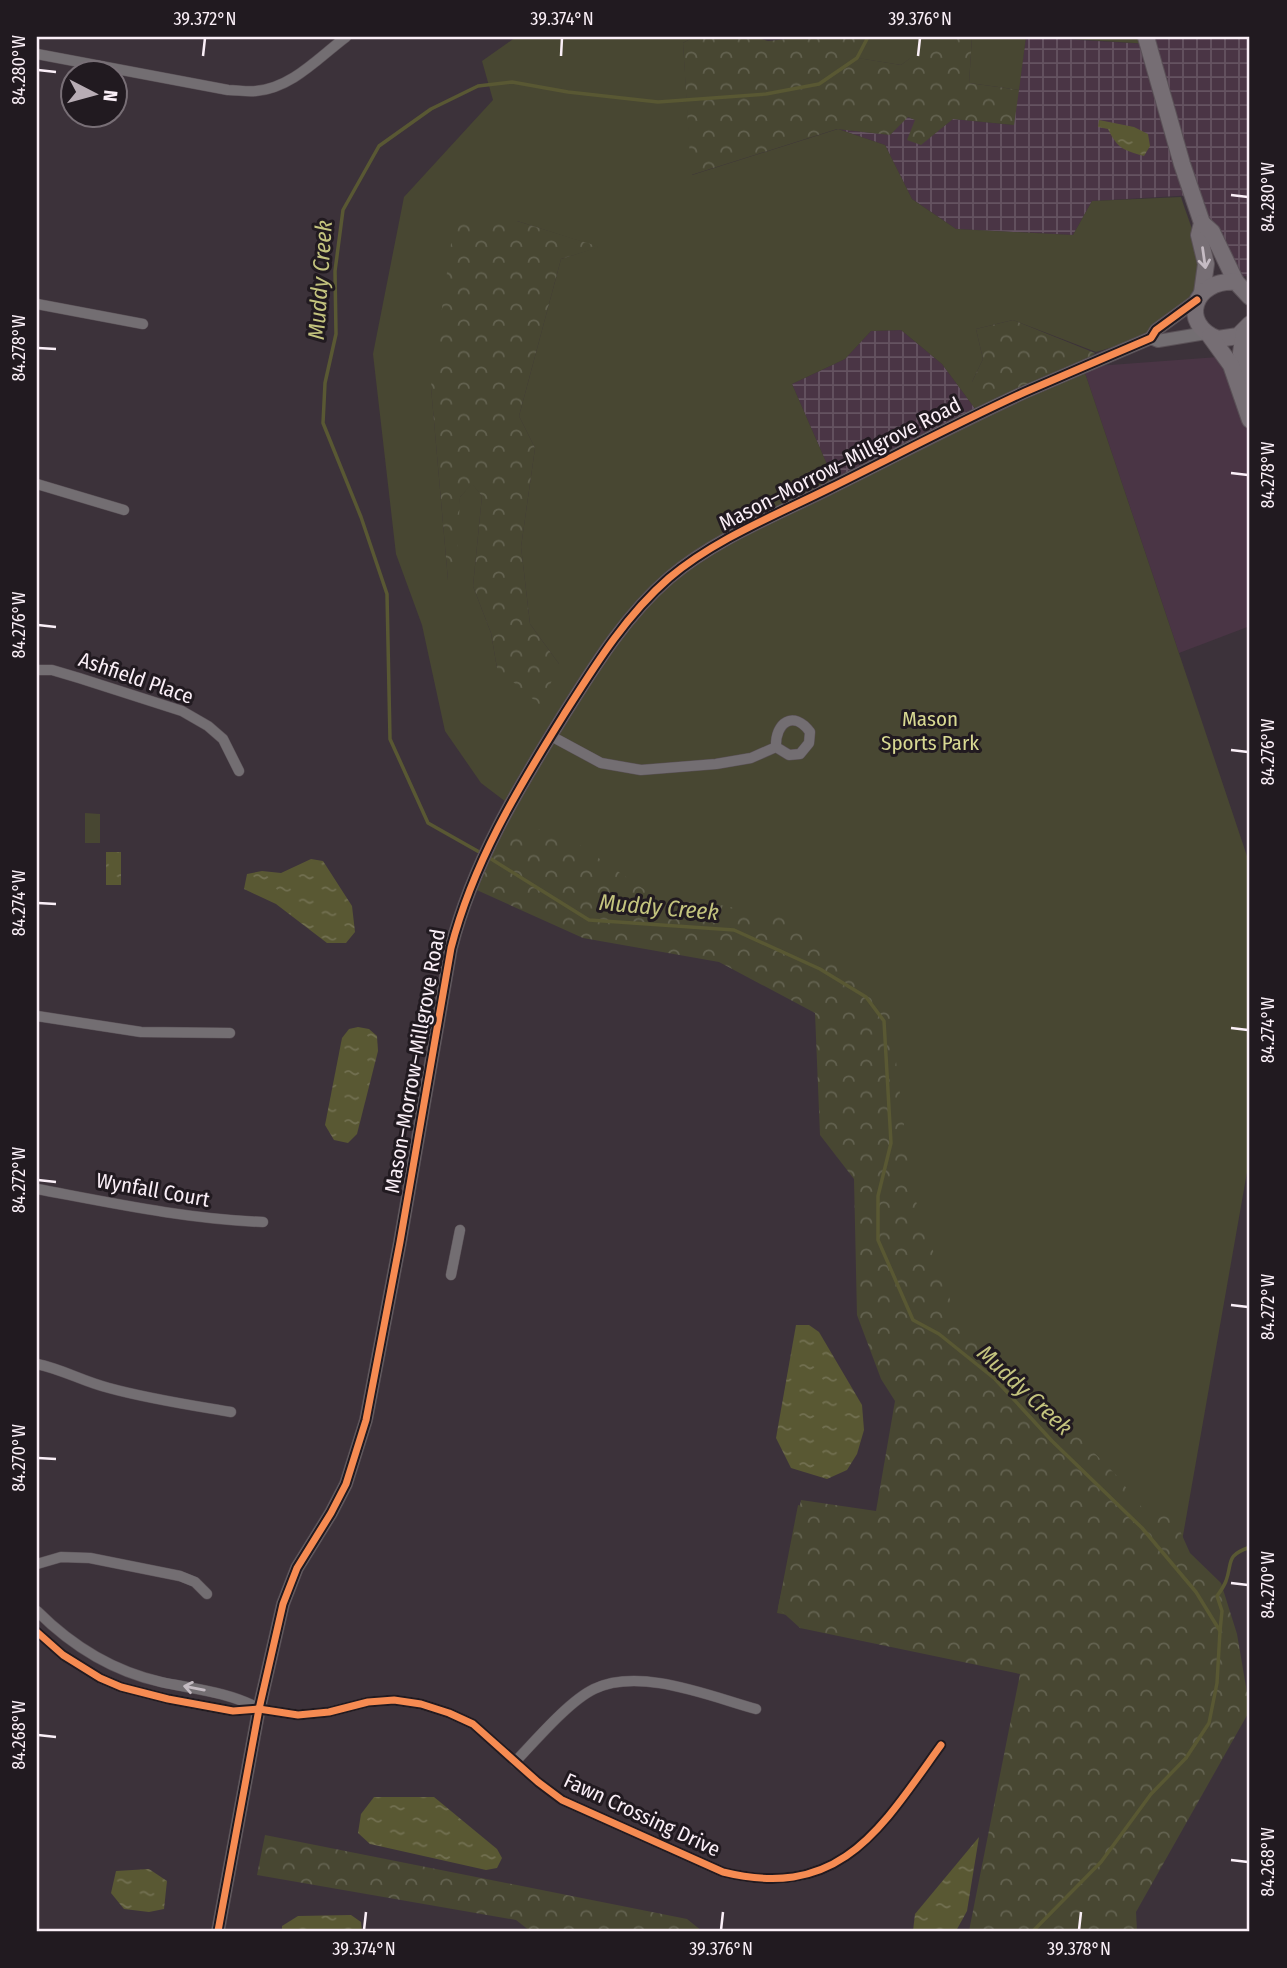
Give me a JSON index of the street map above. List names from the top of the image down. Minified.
{"streets":{"street":["Mason–Morrow–Millgrove Road","Ashfield Place","Wynfall Court","Fawn Crossing Drive"]},"crossings":[["Mason–Morrow–Millgrove Road","Fawn Crossing Drive"]],"water":["Muddy Creek"],"parks":["Mason Sports Park"],"north":"right","coordinates":["39.372°N","39.374°N","39.376°N","84.280°W","84.278°W","84.276°W","84.274°W","84.272°W","84.270°W","84.268°W","39.378°N"]}
